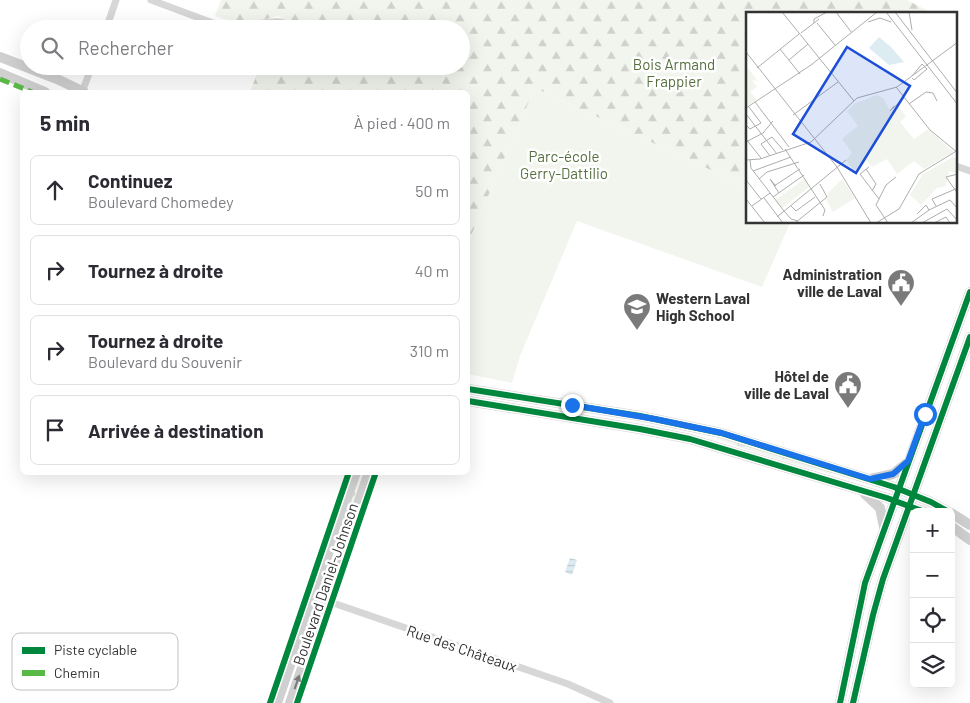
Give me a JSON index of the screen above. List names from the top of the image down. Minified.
{"streets":{"street":["Boulevard Daniel-Johnson","Rue des Châteaux"]},"crossings":[["Boulevard Daniel-Johnson","Rue des Châteaux"]],"parks":["Bois Armand Frappier","Parc-école Gerry-Dattilio"],"places":{"public building":["Administration ville de Laval","Hôtel de ville de Laval"],"school or university":["Western Laval High School"]},"legend":["Piste cyclable","Chemin"],"page":{"search":"Rechercher","heading":["5 min","À pied · 400 m"],"list":[["Continuez","Boulevard Chomedey","50 m"],["Tournez à droite","40 m"],["Tournez à droite","Boulevard du Souvenir","310 m"],"Arrivée à destination"],"map_buttons":["+","−"]}}
